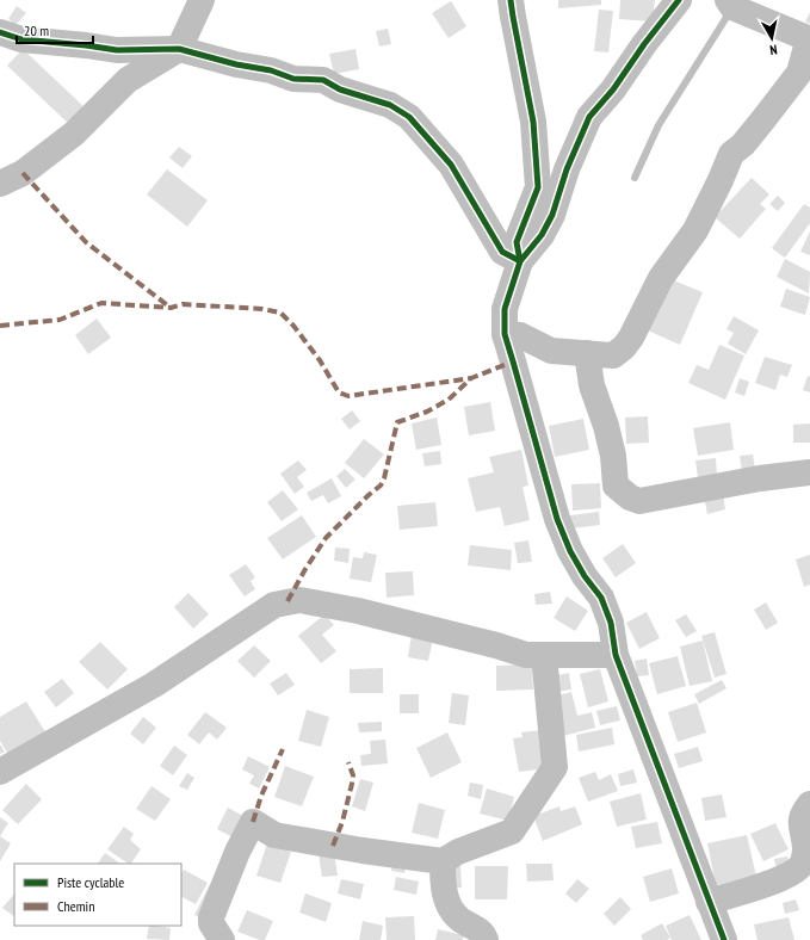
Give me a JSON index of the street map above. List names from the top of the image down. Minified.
{"legend":["Piste cyclable","Chemin"],"scale_bar":"20 m","north":"bottom"}
